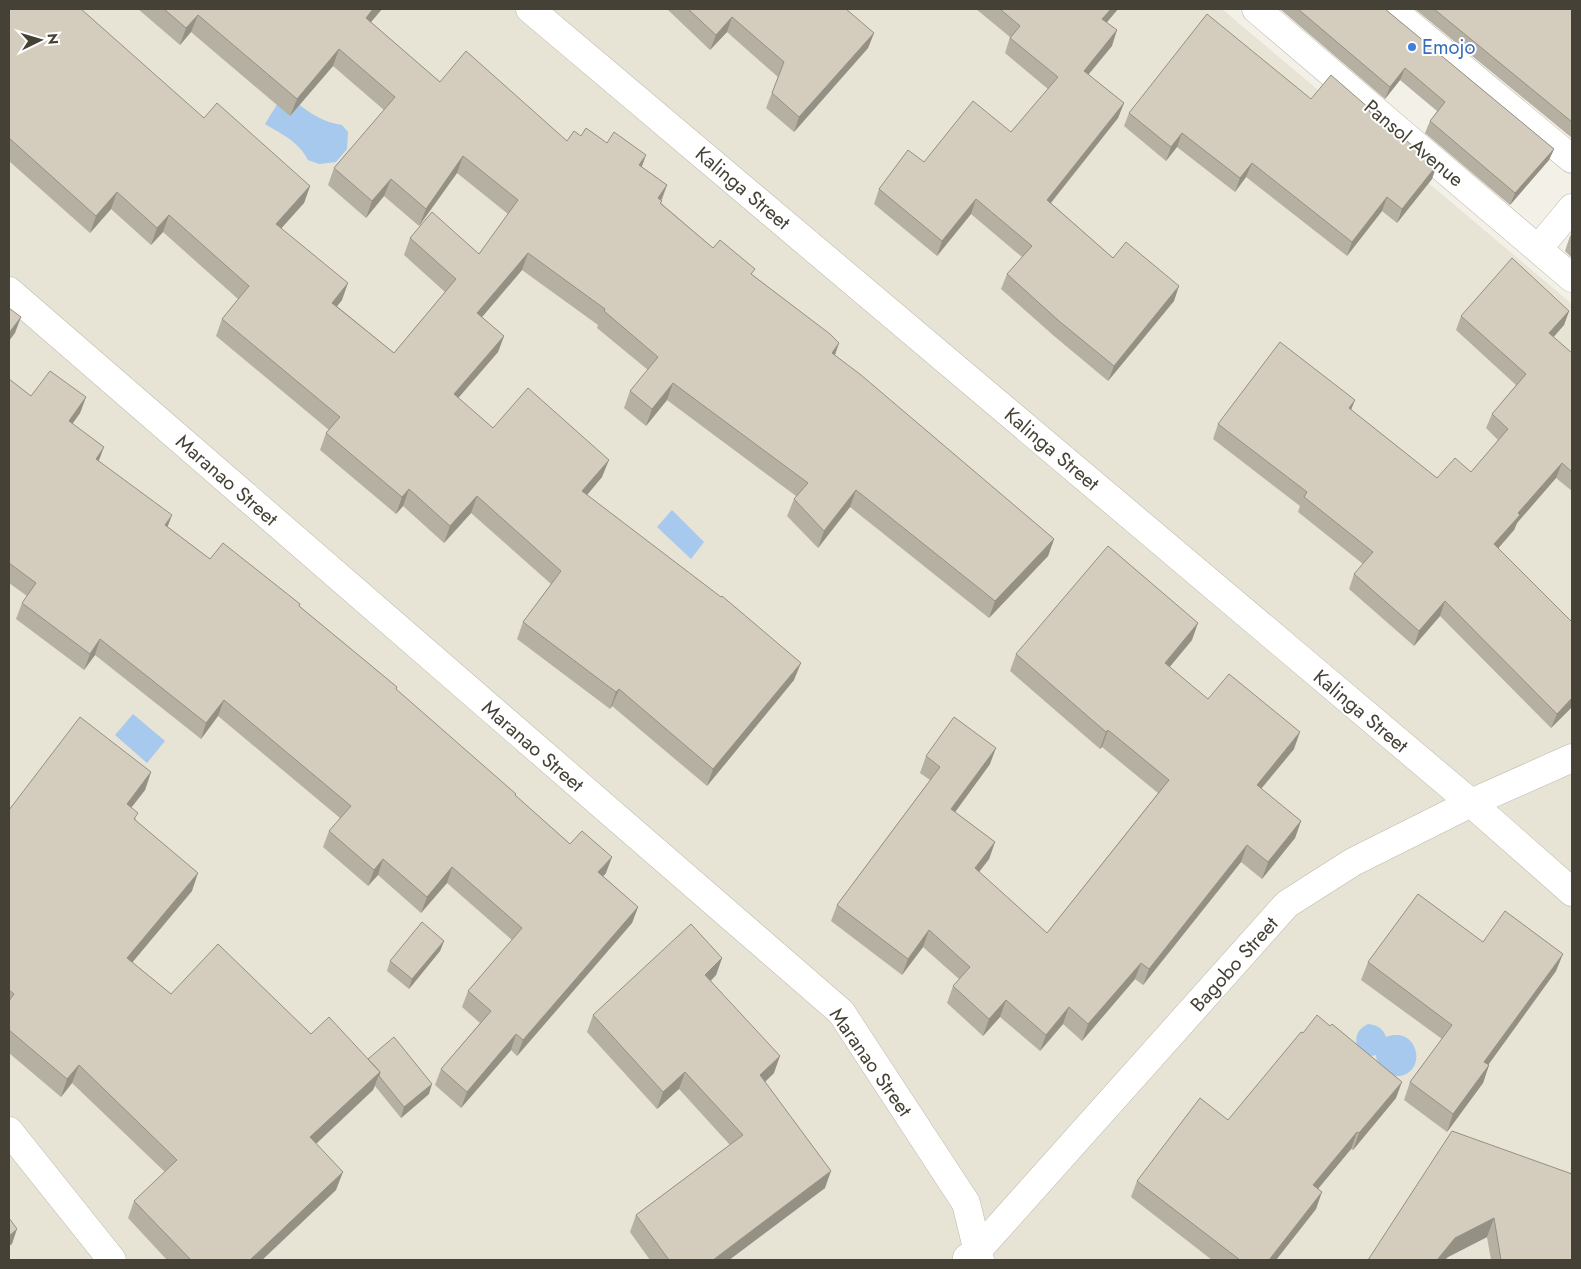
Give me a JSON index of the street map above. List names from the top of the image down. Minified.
{"streets":{"street":["Pansol Avenue","Kalinga Street","Maranao Street","Bagobo Street"]},"crossings":[["Kalinga Street","Bagobo Street"],["Maranao Street","Bagobo Street"]],"places":["Emojo"],"north":"right"}
